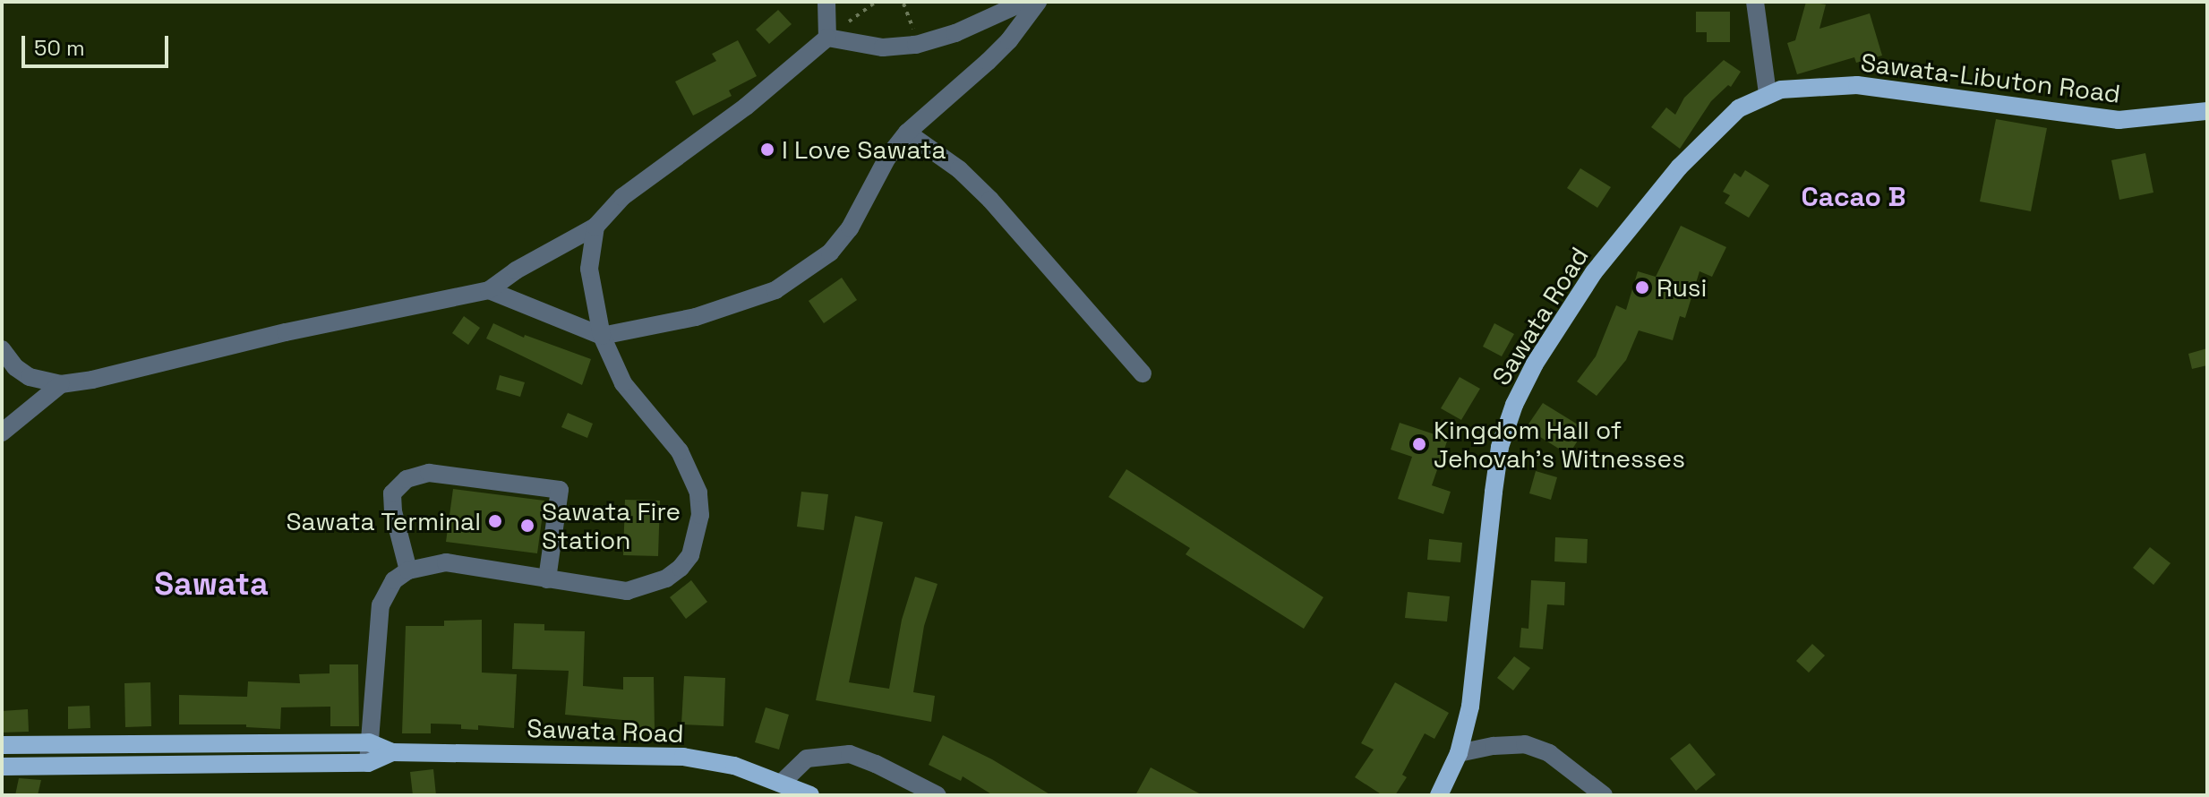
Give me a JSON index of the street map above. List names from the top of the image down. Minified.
{"streets":{"main road":["Sawata-Libuton Road","Sawata Road"]},"crossings":[["Sawata-Libuton Road","Sawata Road"]],"districts":["Cacao B","Sawata"],"places":["I Love Sawata","Rusi","Kingdom Hall of Jehovah's Witnesses","Sawata Terminal","Sawata Fire Station"],"scale_bar":"50 m"}
